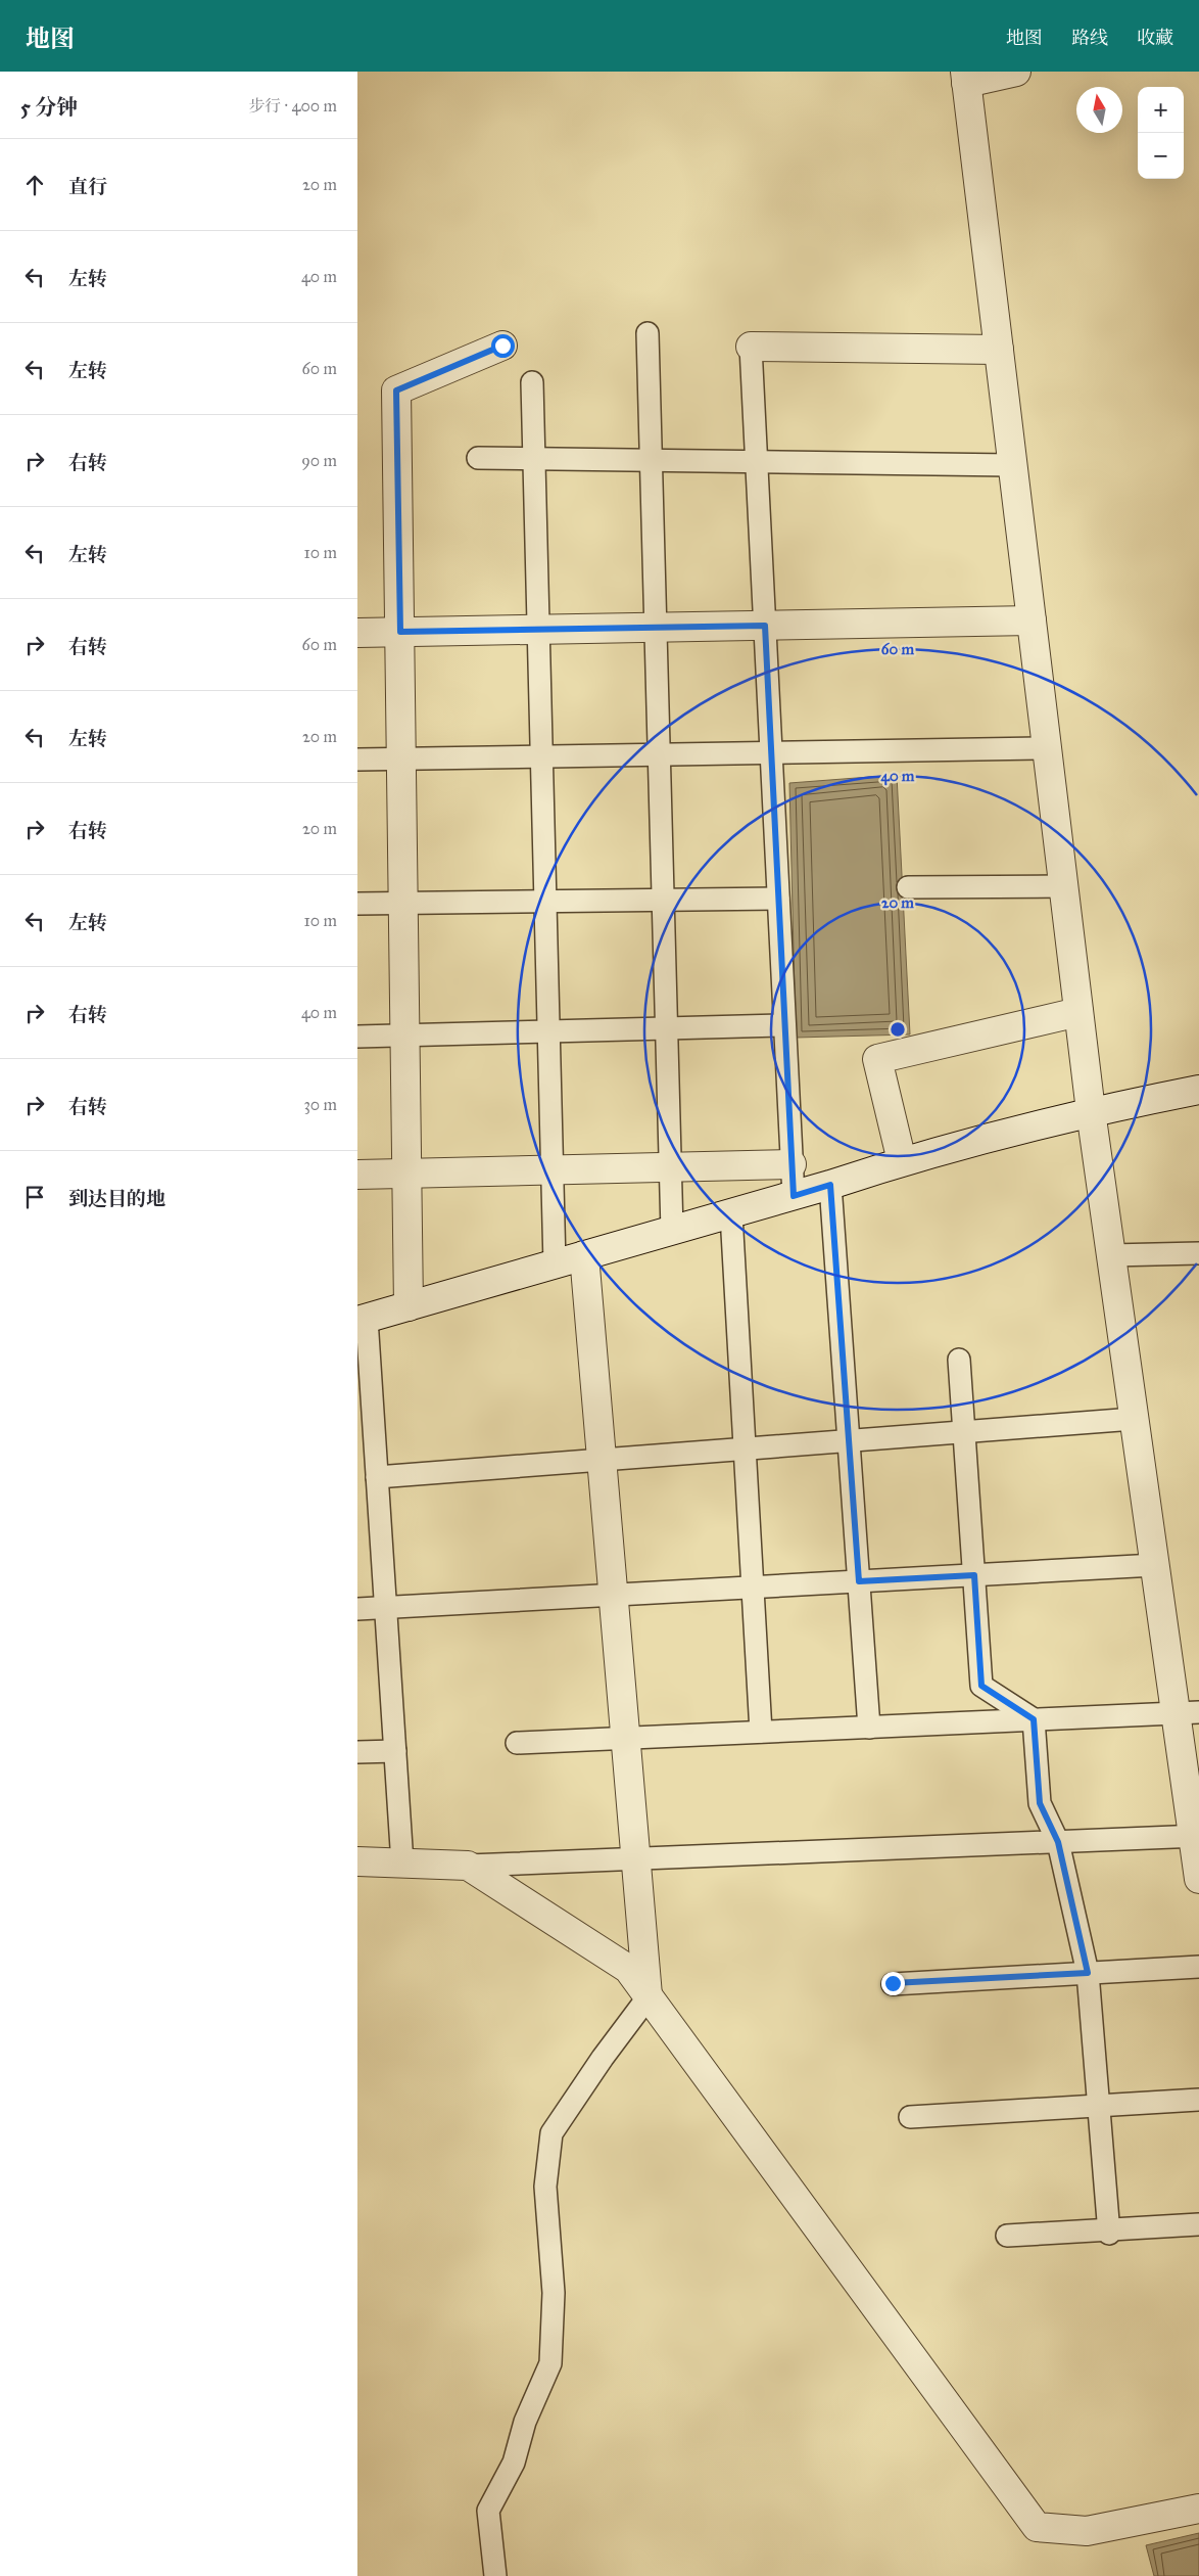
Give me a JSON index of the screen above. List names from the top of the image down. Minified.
{"north":"top","page":{"header":"地图","nav":["地图","路线","收藏"],"heading":["5 分钟","步行 · 400 m"],"map_buttons":["+","−"],"list":[["直行","20 m"],["左转","40 m"],["左转","60 m"],["右转","90 m"],["左转","10 m"],["右转","60 m"],["左转","20 m"],["右转","20 m"],["左转","10 m"],["右转","40 m"],["右转","30 m"],"到达目的地"]},"rings":["60 m","40 m","20 m"]}
